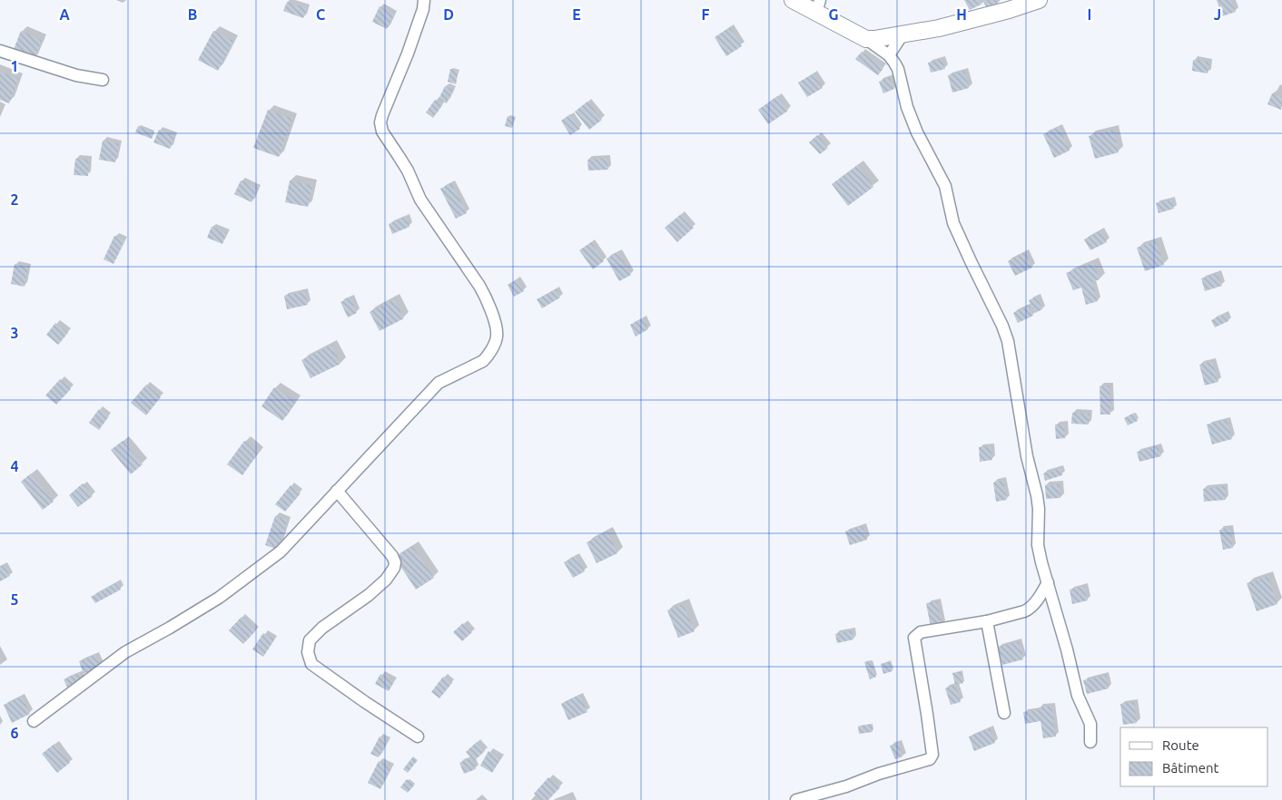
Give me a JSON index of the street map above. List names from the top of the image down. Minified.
{"legend":["Route","Bâtiment"],"grid":{"columns":["A","B","C","D","E","F","G","H","I","J"],"rows":["1","2","3","4","5","6"]}}
